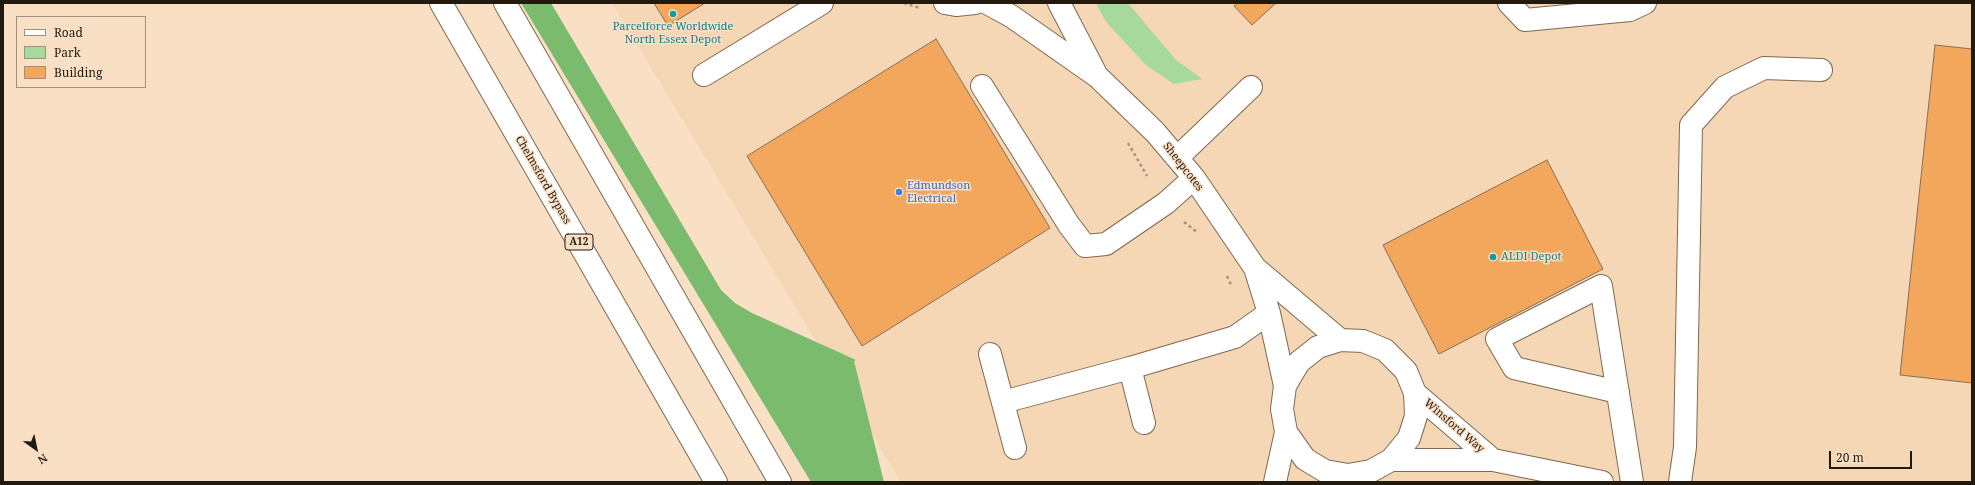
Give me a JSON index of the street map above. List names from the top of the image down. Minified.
{"streets":{"main road":["Sheepcotes","Chelmsford Bypass","A12","Winsford Way"]},"crossings":[["Sheepcotes","Winsford Way"]],"places":["Parcelforce Worldwide North Essex Depot","Edmundson Electrical","ALDI Depot"],"legend":["Road","Park","Building"],"scale_bar":"20 m","north":"bottom right"}
